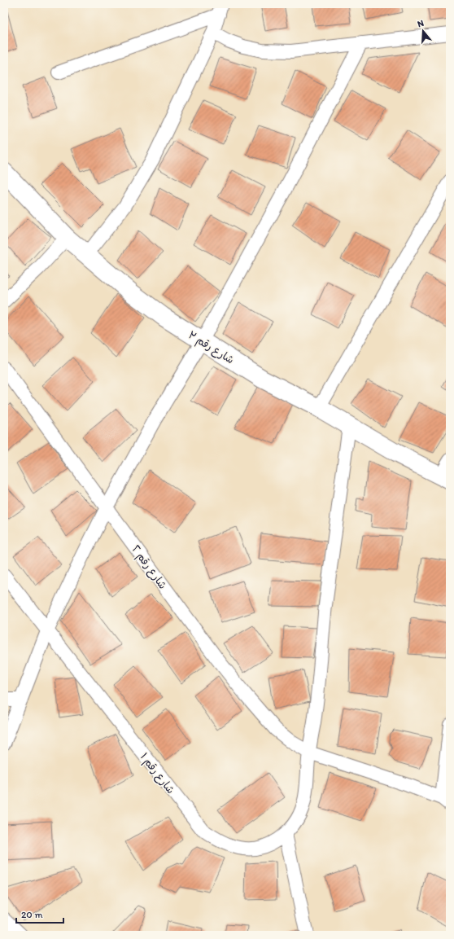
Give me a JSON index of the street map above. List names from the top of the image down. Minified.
{"streets":{"street":["شارع رقم ٣","شارع رقم ٢","شارع رقم ١"]},"crossings":[["شارع رقم ٣","شارع رقم ١"],["شارع رقم ٢","شارع رقم ١"]],"scale_bar":"20 m","north":"top"}
